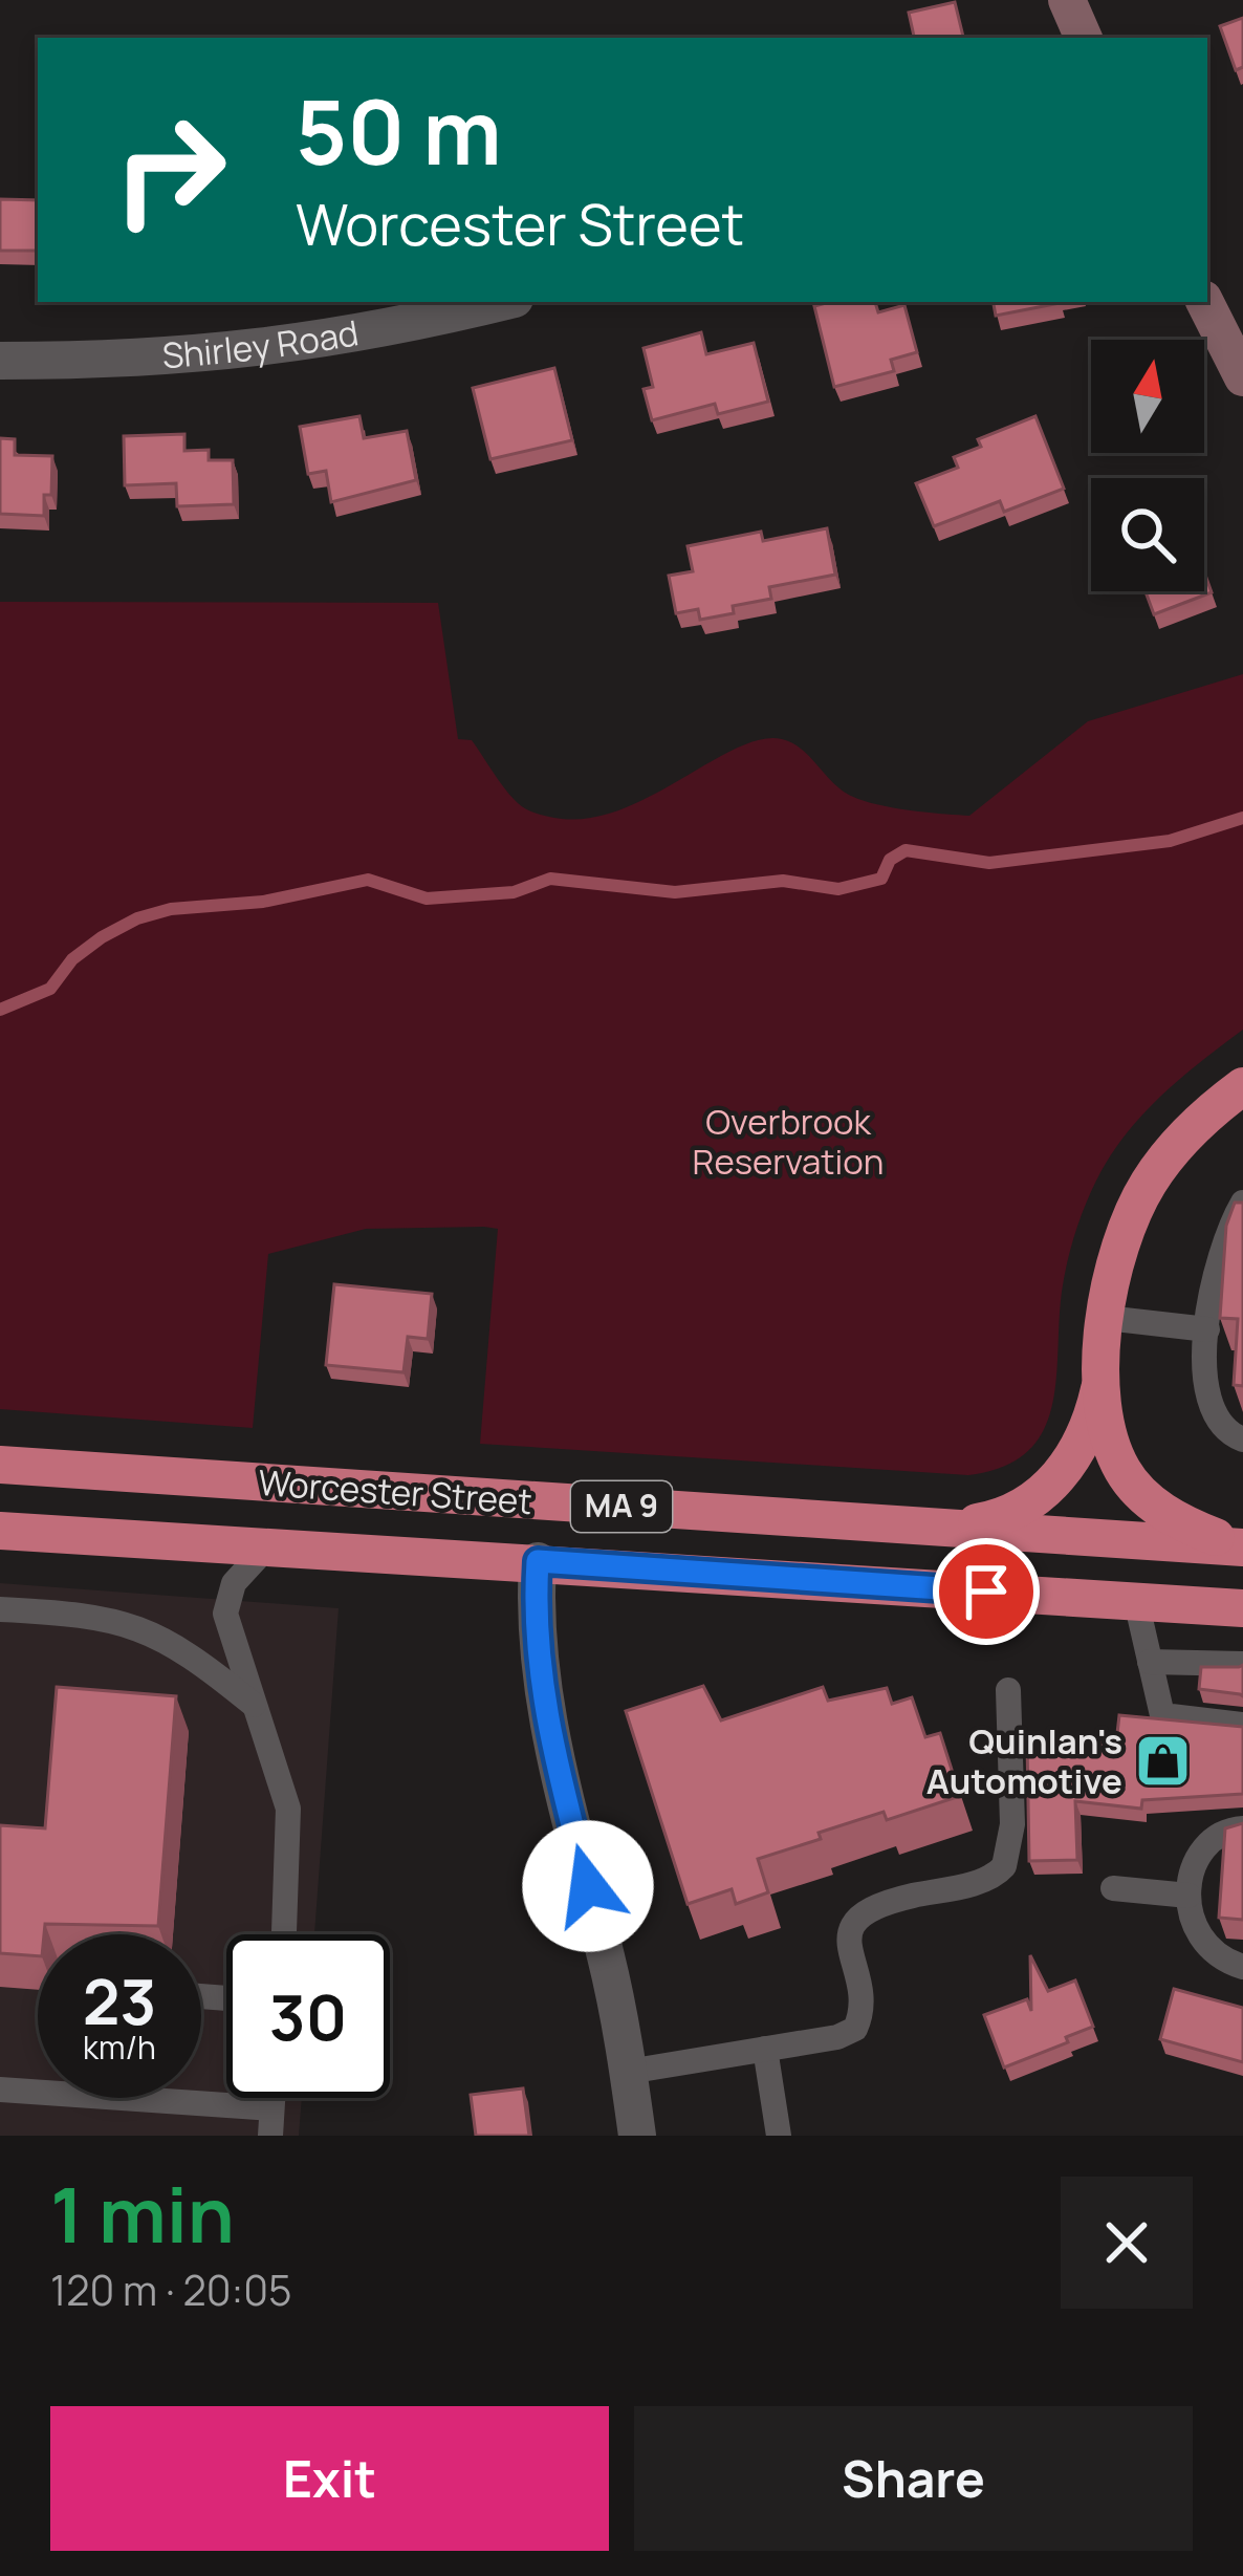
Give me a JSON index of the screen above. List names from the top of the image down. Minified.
{"streets":{"highway":["Worcester Street","MA 9"],"street":["Shirley Road"]},"parks":["Overbrook Reservation"],"places":{"shop":["Quinlan's Automotive"]},"north":"top","page":{"turn":["50 m","Worcester Street"],"speed":"23 km/h","limit":"30","heading":["1 min","120 m · 20:05"],"buttons":["Exit","Share"]}}
